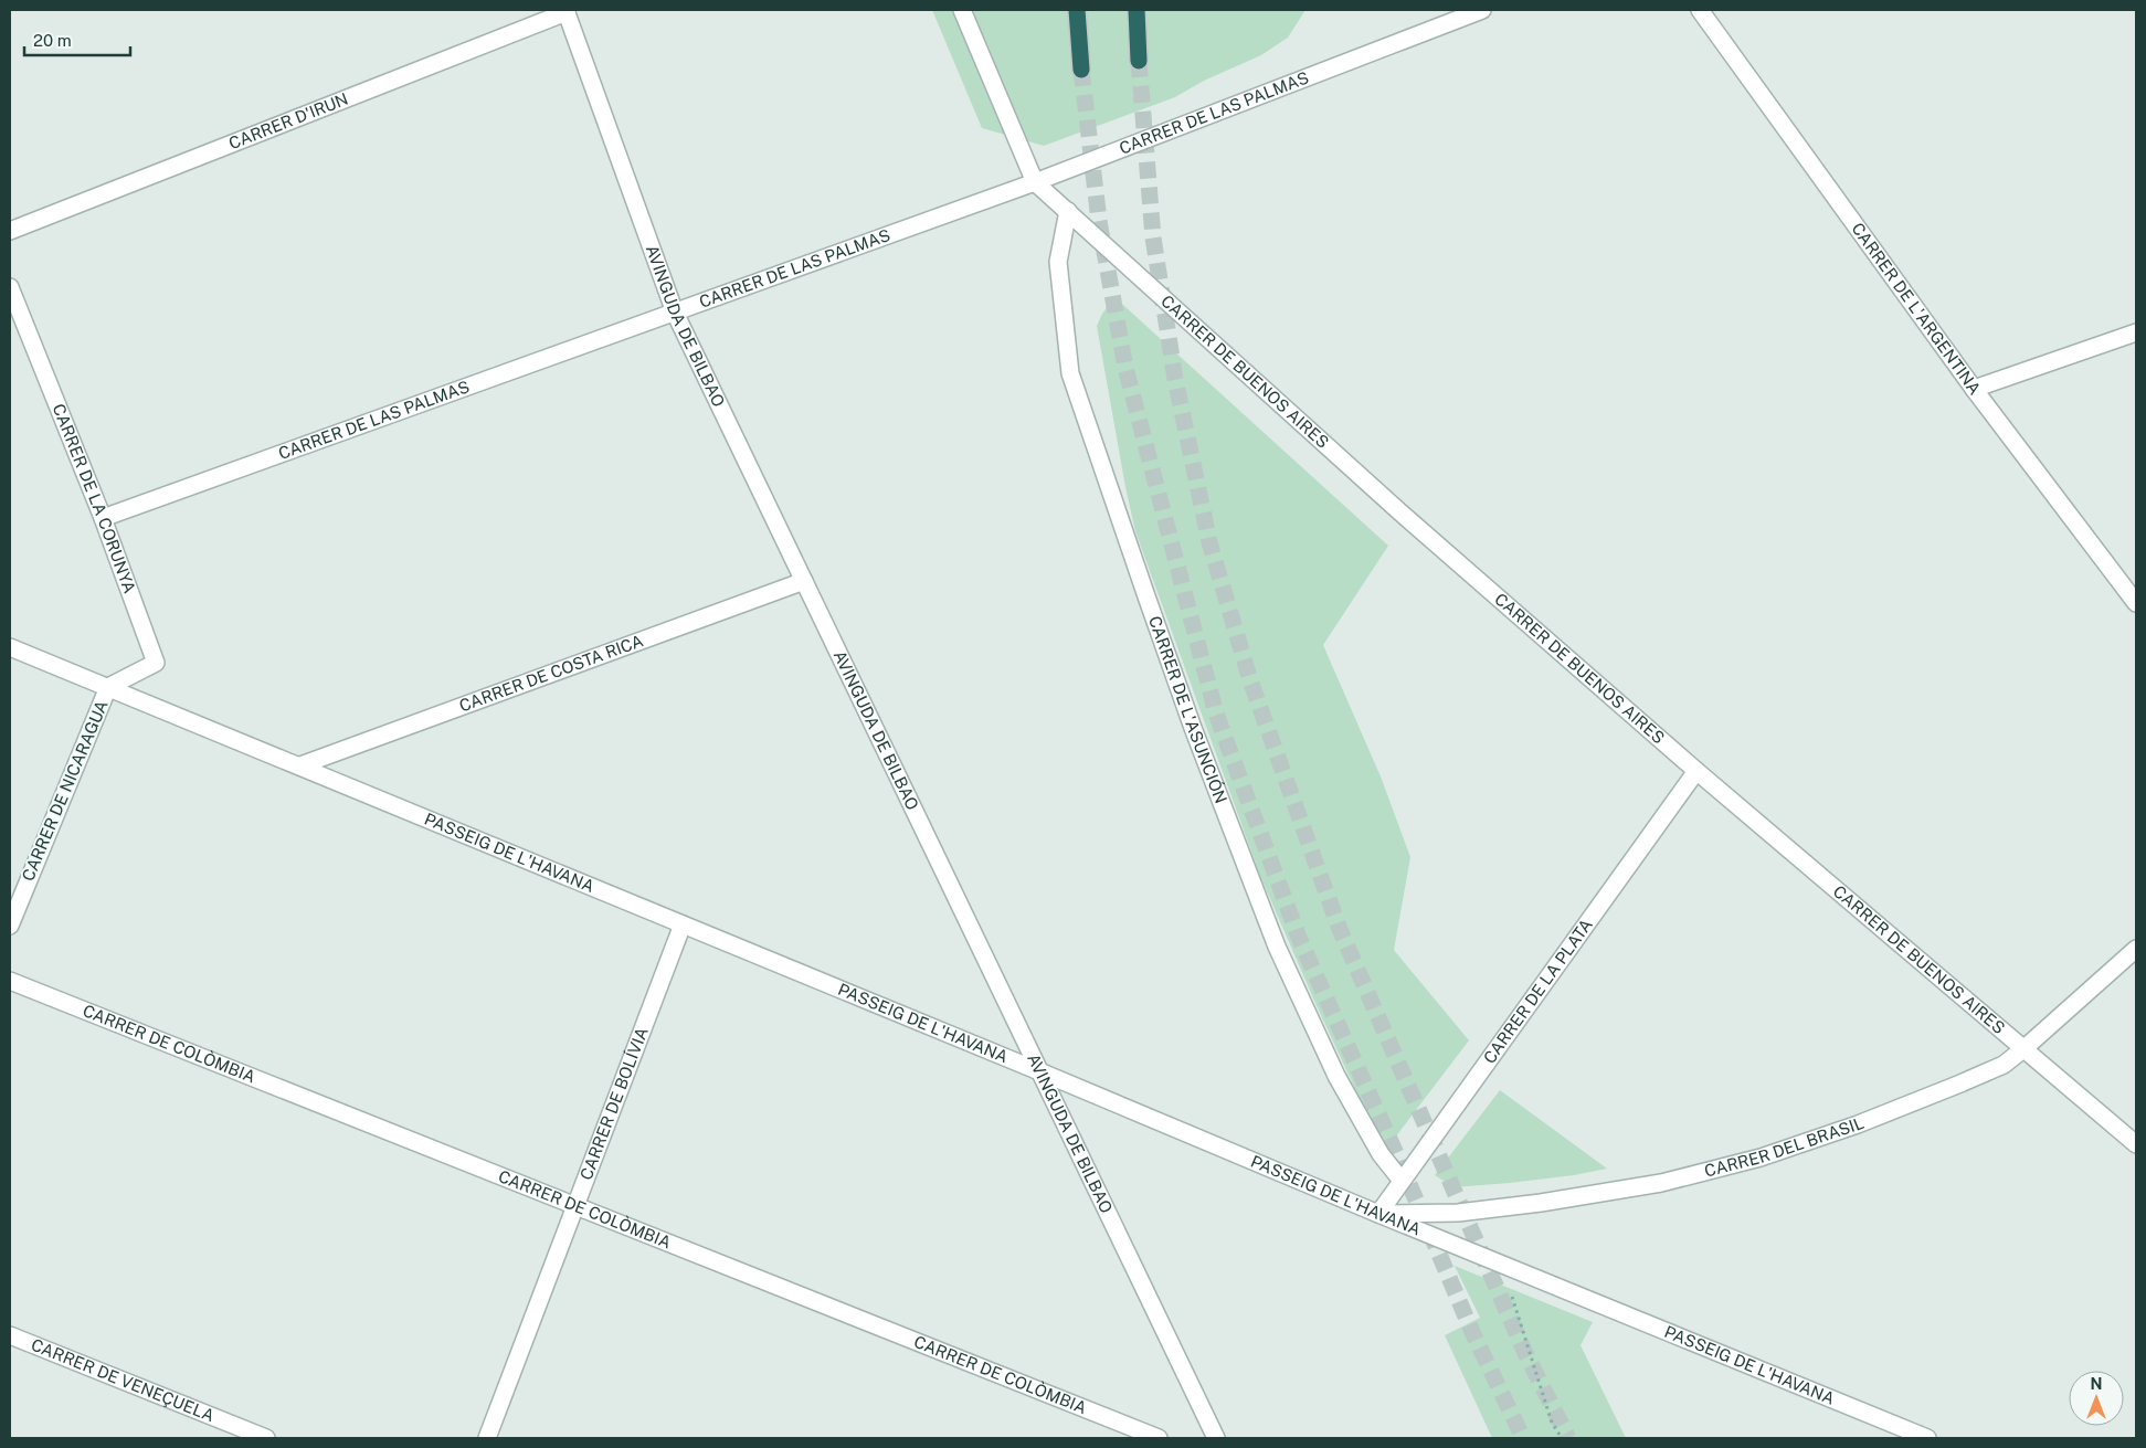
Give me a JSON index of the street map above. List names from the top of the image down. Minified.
{"streets":{"street":["CARRER DE LAS PALMAS","CARRER D'IRUN","CARRER DE L'ARGENTINA","AVINGUDA DE BILBAO","CARRER DE BUENOS AIRES","CARRER DE LA CORUNYA","CARRER DE COSTA RICA","CARRER DE L'ASUNCIÓN","CARRER DE NICARAGUA","PASSEIG DE L'HAVANA","CARRER DE LA PLATA","CARRER DE COLÒMBIA","CARRER DE BOLÍVIA","CARRER DEL BRASIL","CARRER DE VENEÇUELA"]},"crossings":[["CARRER DE LAS PALMAS","AVINGUDA DE BILBAO"],["CARRER DE LAS PALMAS","CARRER DE BUENOS AIRES"],["CARRER DE LAS PALMAS","CARRER DE LA CORUNYA"],["CARRER D'IRUN","AVINGUDA DE BILBAO"],["AVINGUDA DE BILBAO","CARRER DE COSTA RICA"],["AVINGUDA DE BILBAO","PASSEIG DE L'HAVANA"],["CARRER DE BUENOS AIRES","CARRER DE L'ASUNCIÓN"],["CARRER DE BUENOS AIRES","CARRER DE LA PLATA"],["CARRER DE BUENOS AIRES","CARRER DEL BRASIL"],["CARRER DE LA CORUNYA","CARRER DE NICARAGUA"],["CARRER DE LA CORUNYA","PASSEIG DE L'HAVANA"],["CARRER DE COSTA RICA","PASSEIG DE L'HAVANA"],["CARRER DE L'ASUNCIÓN","CARRER DE LA PLATA"],["CARRER DE NICARAGUA","PASSEIG DE L'HAVANA"],["PASSEIG DE L'HAVANA","CARRER DE LA PLATA"],["PASSEIG DE L'HAVANA","CARRER DE BOLÍVIA"],["PASSEIG DE L'HAVANA","CARRER DEL BRASIL"],["CARRER DE LA PLATA","CARRER DEL BRASIL"],["CARRER DE COLÒMBIA","CARRER DE BOLÍVIA"]],"scale_bar":"20 m","north":"top"}
